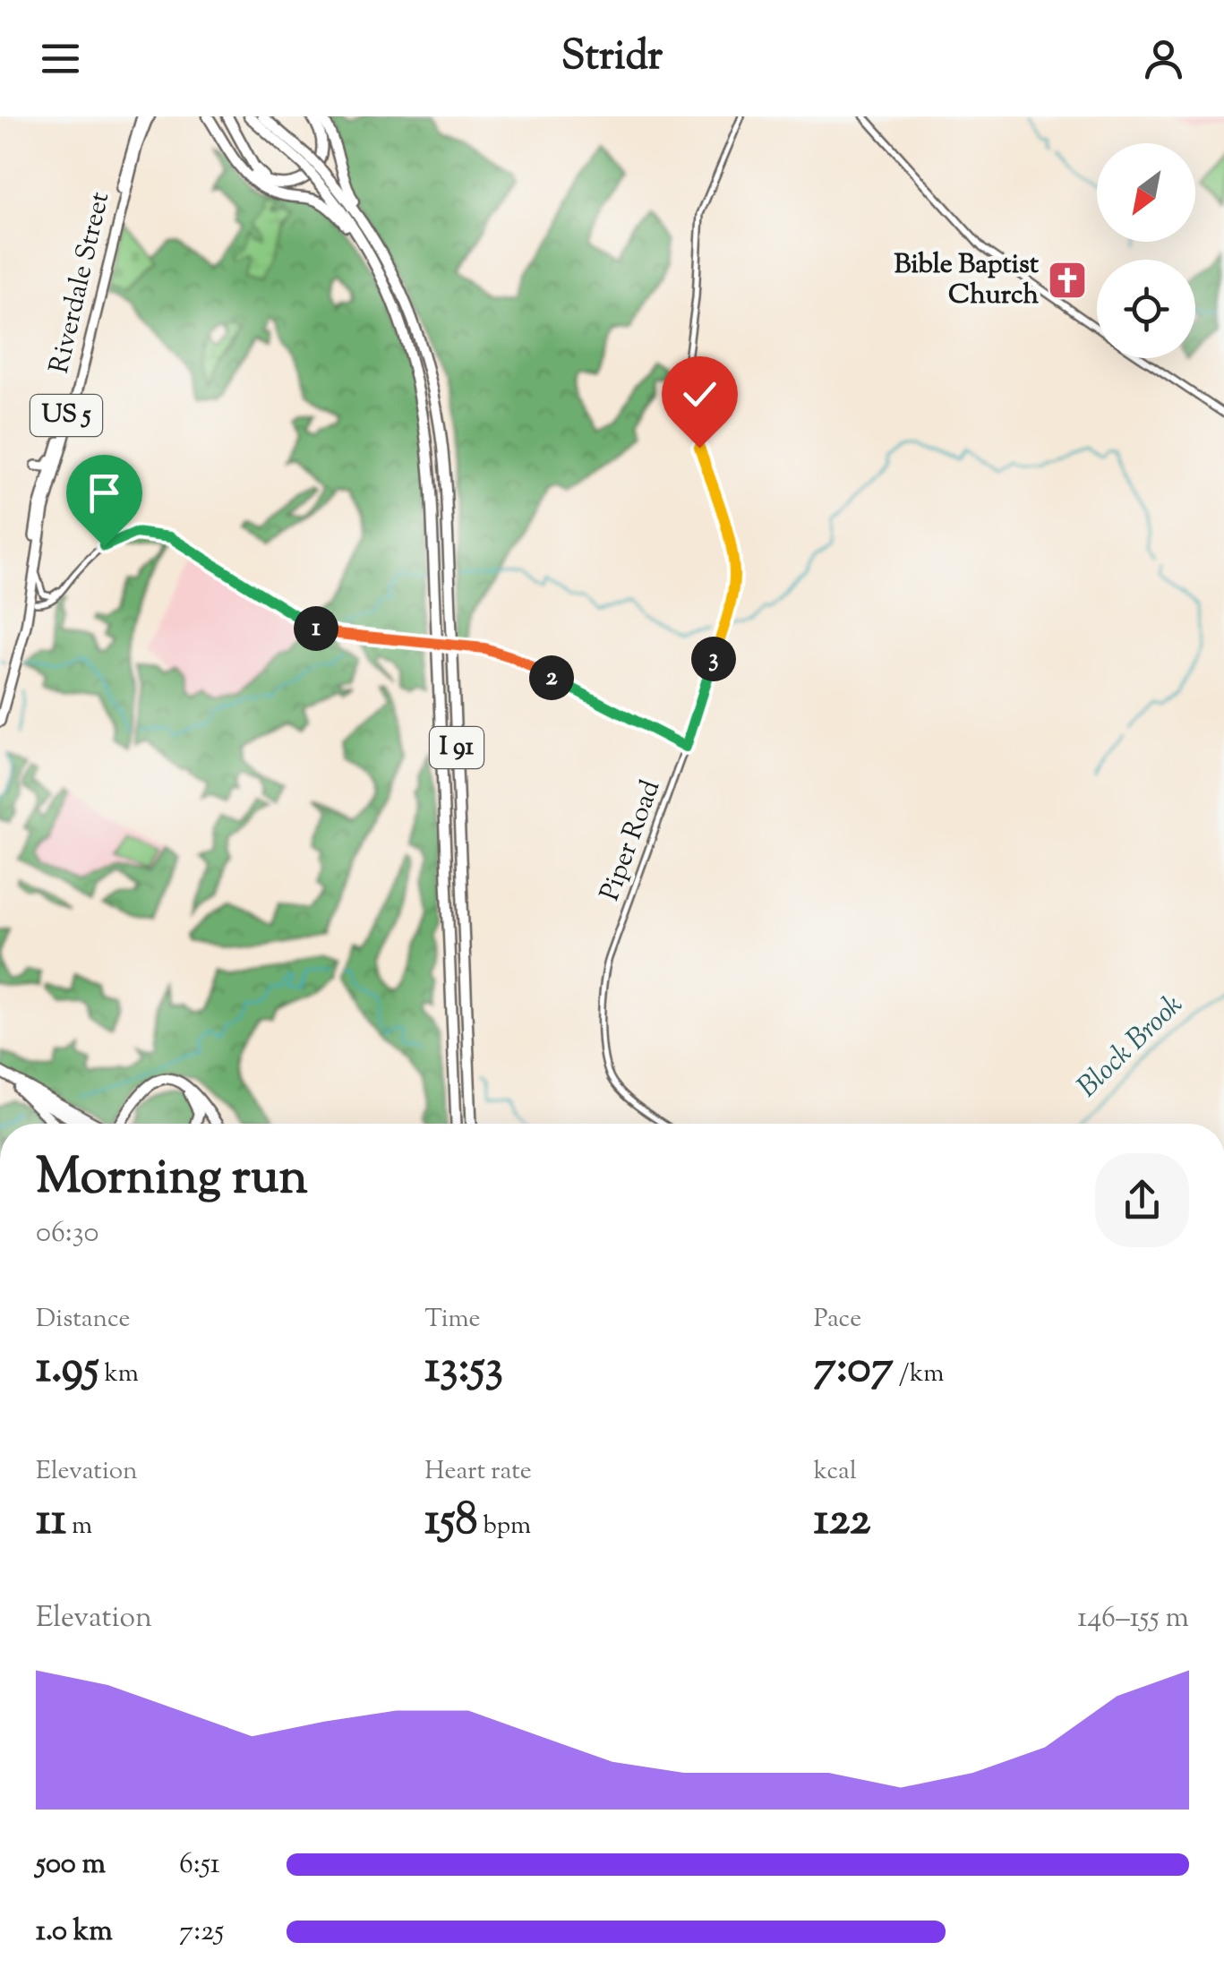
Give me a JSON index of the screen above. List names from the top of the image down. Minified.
{"streets":{"highway":["I 91"],"main road":["Riverdale Street","US 5"],"street":["Piper Road"]},"water":["Block Brook"],"places":{"church":["Bible Baptist Church"]},"north":"bottom left","page":{"header":"Stridr","pins":["1","3","2"],"heading":["Morning run","06:30"],"stats":[["Distance","1.95 km"],["Time","13:53"],["Pace","7:07 /km"],["Elevation","11 m"],["Heart rate","158 bpm"],["kcal","122"]],"chart":["Elevation","146–155 m"],"list":[{"name":"500 m","note":"6:51"},{"name":"1.0 km","note":"7:25"}]}}
